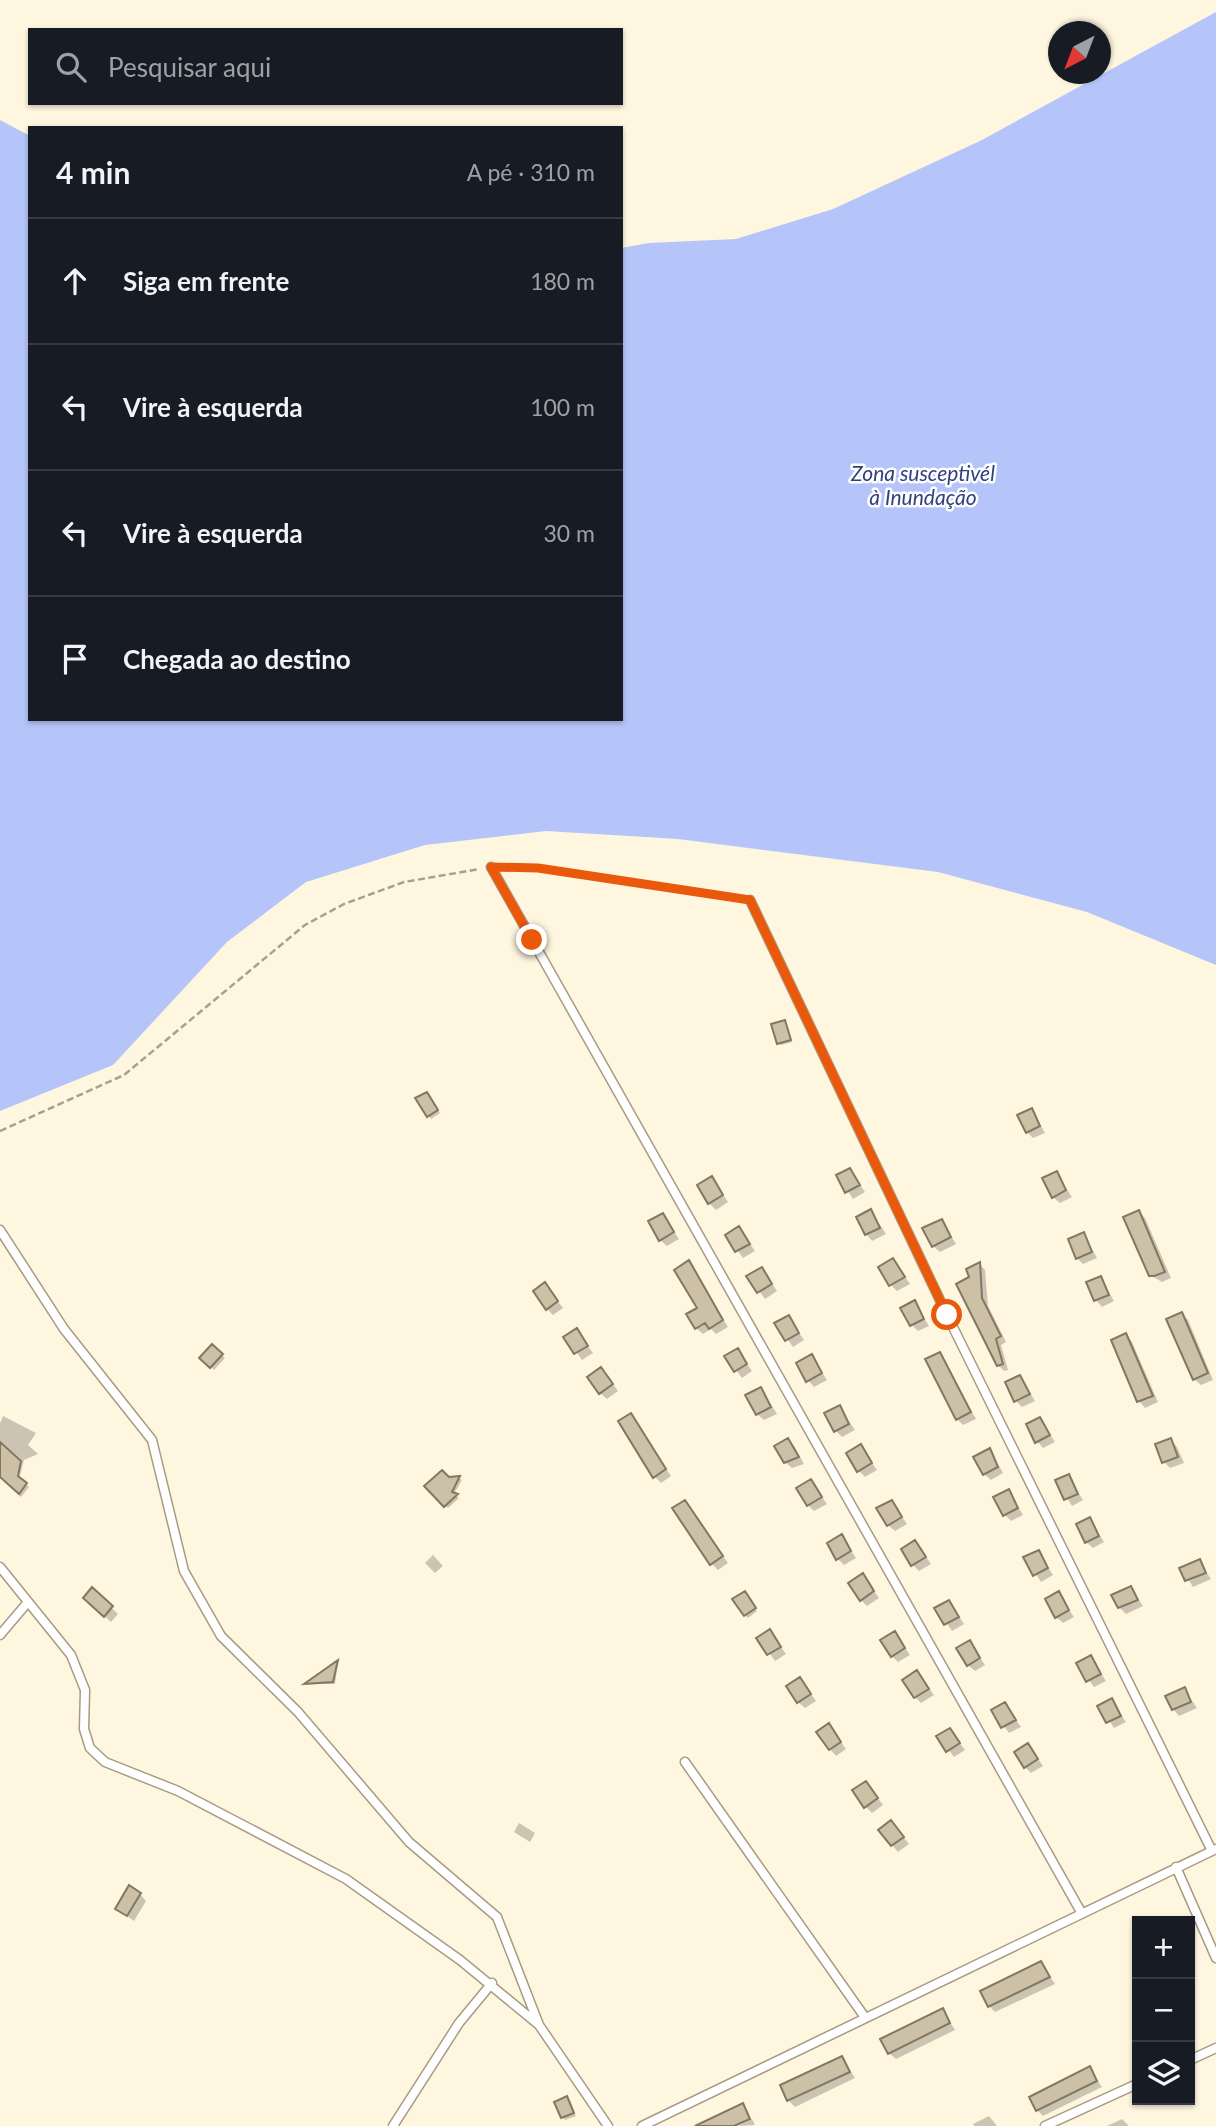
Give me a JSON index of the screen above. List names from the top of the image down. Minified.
{"water":["Zona susceptivél à Inundação"],"north":"bottom left","page":{"search":"Pesquisar aqui","heading":["4 min","A pé · 310 m"],"list":[["Siga em frente","180 m"],["Vire à esquerda","100 m"],["Vire à esquerda","30 m"],"Chegada ao destino"],"map_buttons":["+","−"]}}
